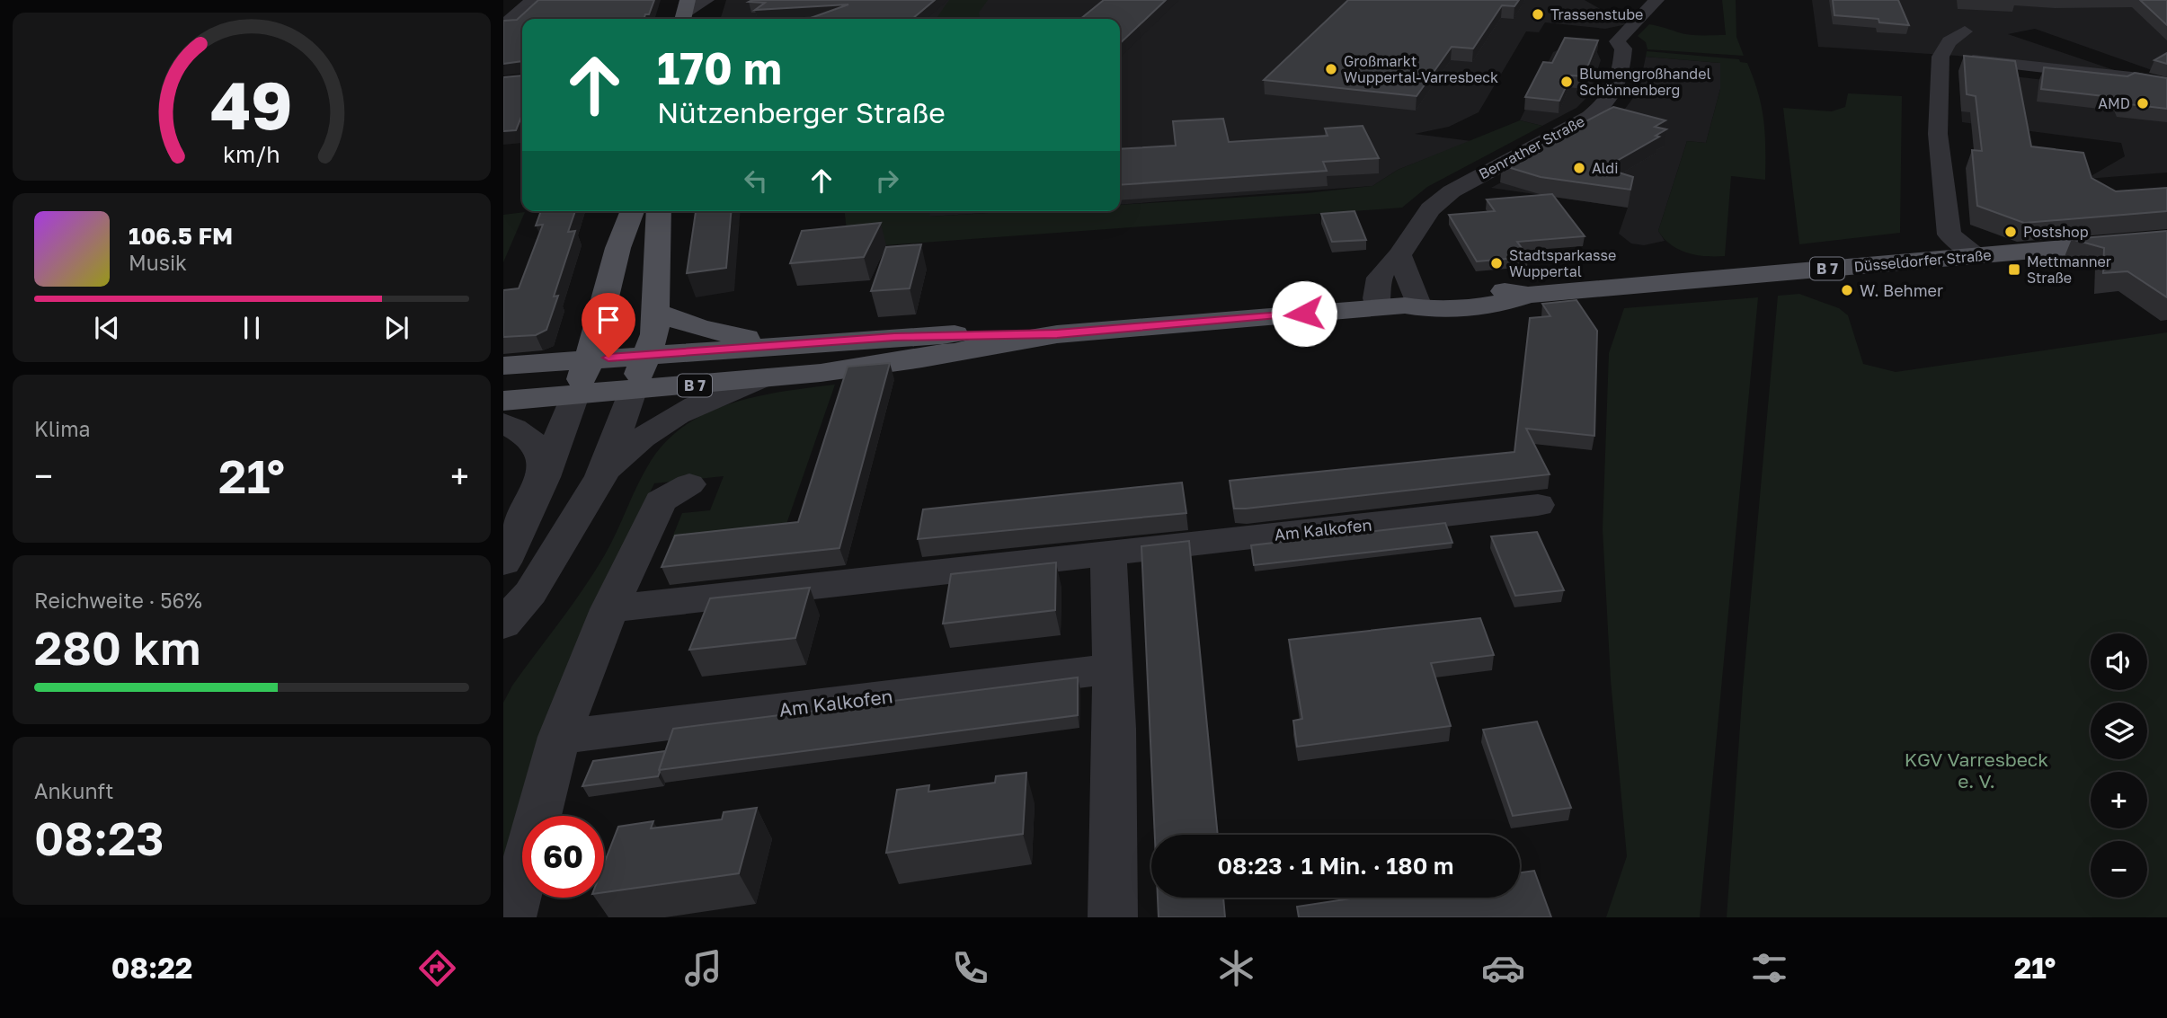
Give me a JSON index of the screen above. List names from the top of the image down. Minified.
{"streets":{"main road":["Düsseldorfer Straße","B 7"],"street":["Benrather Straße","Am Kalkofen"]},"crossings":[["Benrather Straße","Düsseldorfer Straße"],["Düsseldorfer Straße","B 7"]],"parks":["KGV Varresbeck e. V."],"places":{"other":["Trassenstube","Großmarkt Wuppertal-Varresbeck","Blumengroßhandel Schönnenberg","AMD","Aldi","Postshop","Stadtsparkasse Wuppertal","W. Behmer"],"transit":["Mettmanner Straße"]},"page":{"turn":["170 m","Nützenberger Straße"],"song":["106.5 FM","Musik"],"tile":["Klima",["Reichweite · 56%","280 km"],["Ankunft","08:23"]],"heat":["−","21°","+"],"map_buttons":["+","−"],"limit":"60","trip":"08:23 · 1 Min. · 180 m","tabs":["08:22","21°"],"gauge":["49","km/h"]}}
